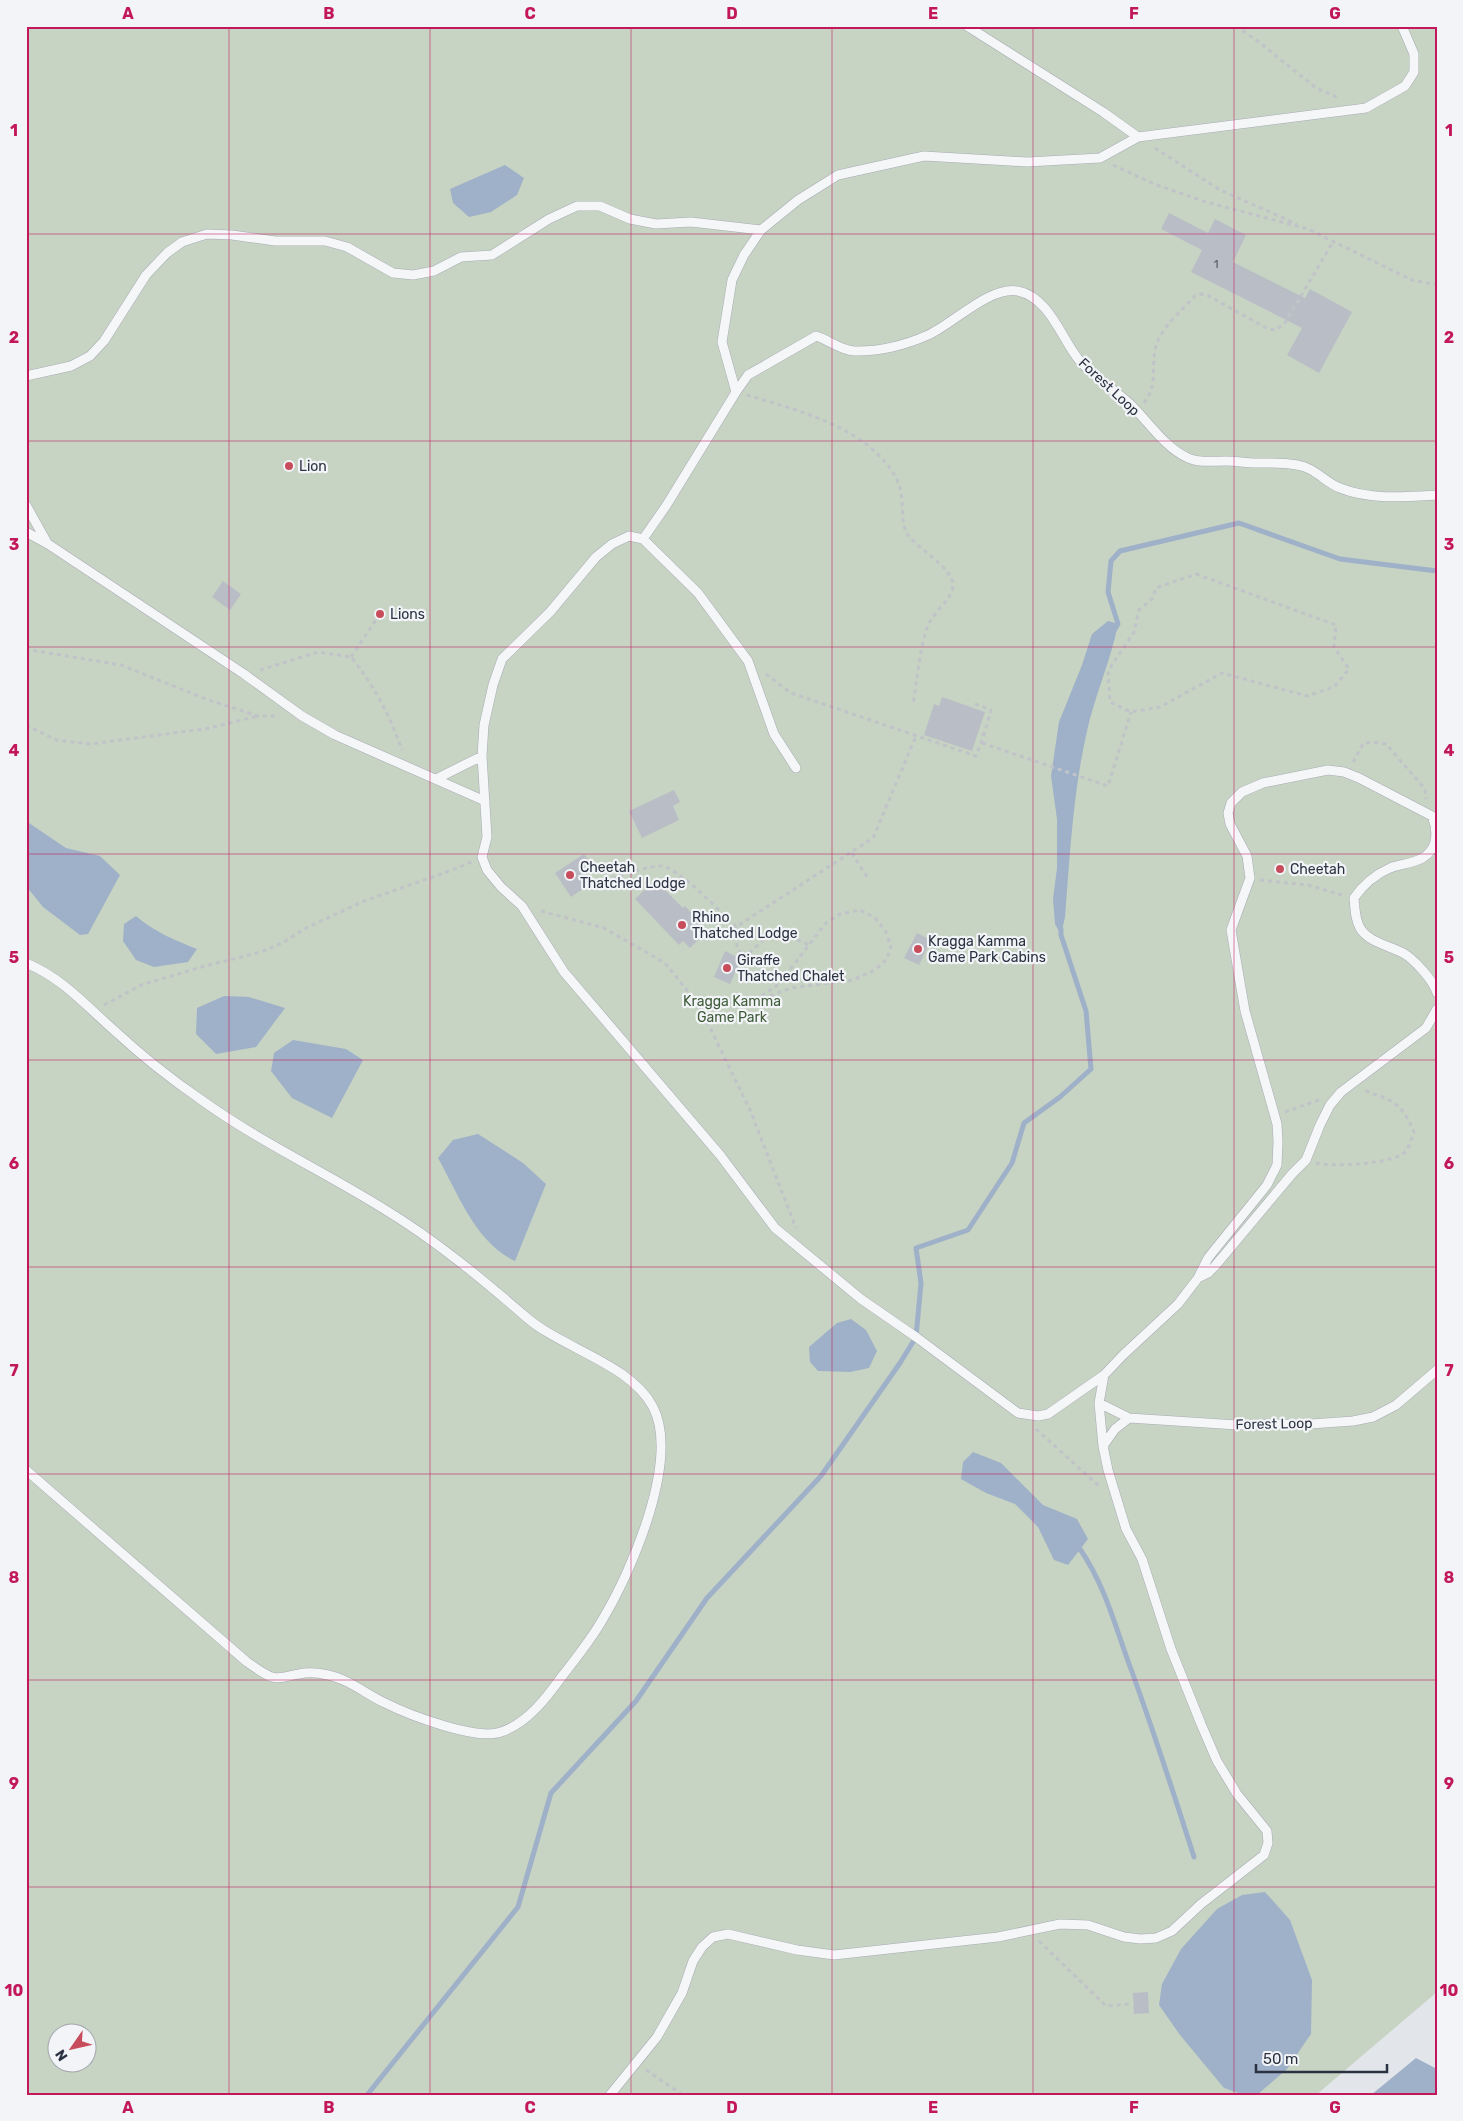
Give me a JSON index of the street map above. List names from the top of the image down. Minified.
{"streets":{"lane":["Forest Loop"]},"parks":["Kragga Kamma Game Park"],"places":["Lion","Lions","Cheetah","Cheetah Thatched Lodge","Rhino Thatched Lodge","Kragga Kamma Game Park Cabins","Giraffe Thatched Chalet"],"house_numbers":["1"],"scale_bar":"50 m","north":"bottom left","grid":{"columns":["A","B","C","D","E","F","G"],"rows":["1","2","3","4","5","6","7","8","9","10"]}}
